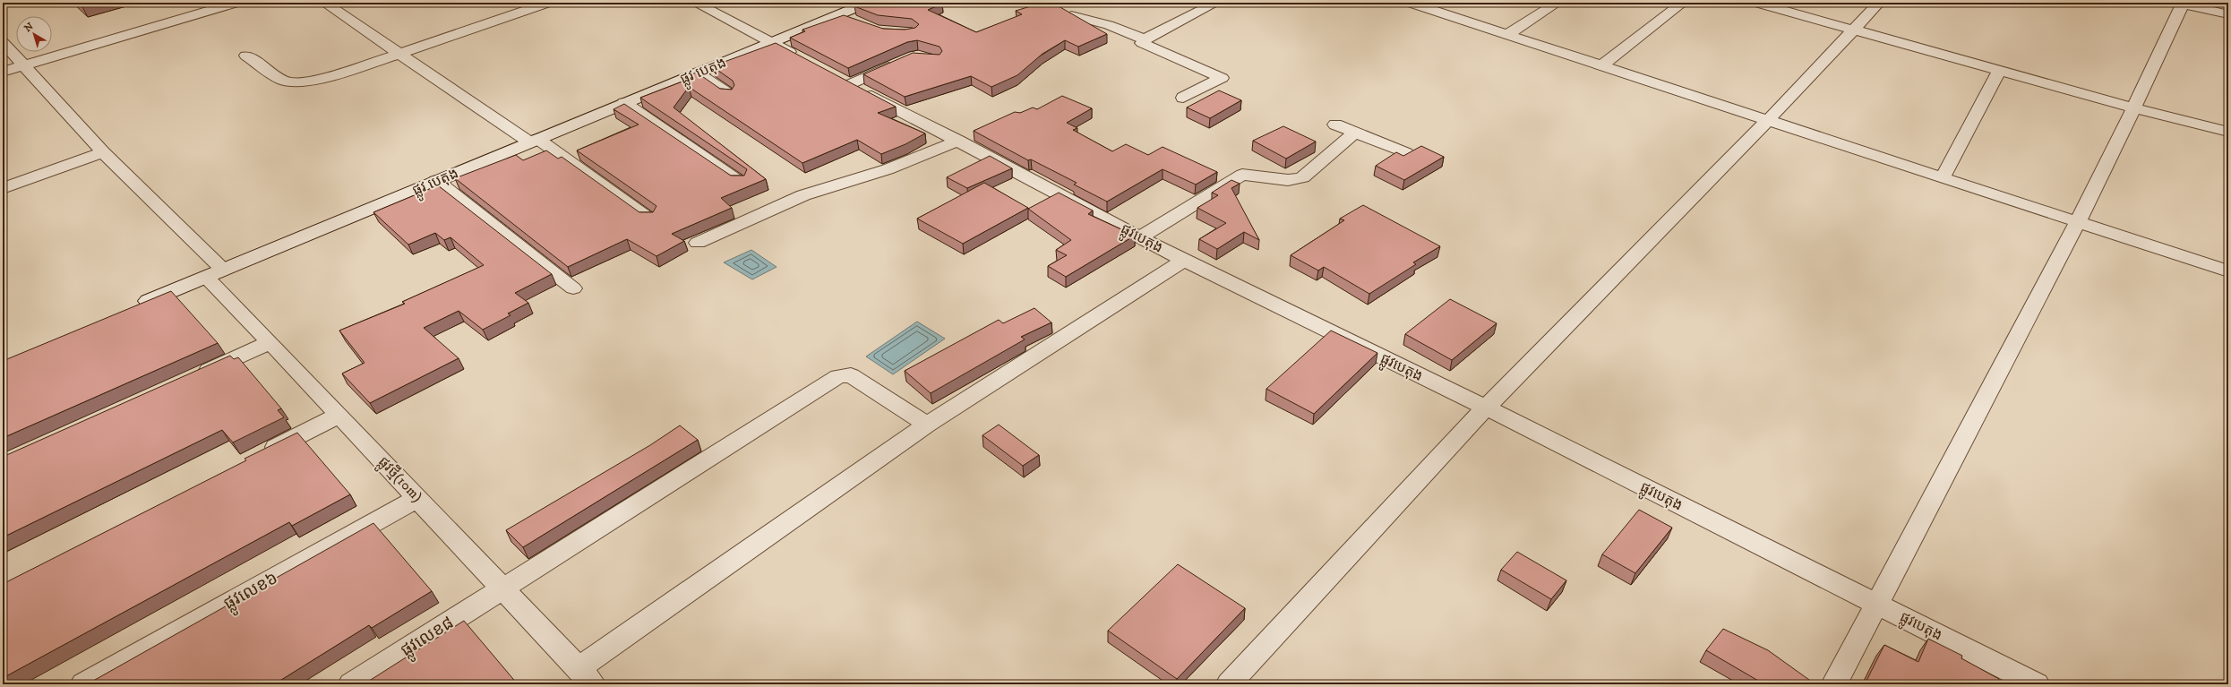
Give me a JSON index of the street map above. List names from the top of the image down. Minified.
{"streets":{"street":["ផ្លូវ បេតុង","ផ្លូវបេតុង","ផ្លូវថ្មី(10m)","ផ្លូវលេខ៦","ផ្លូវលេខ៨"]},"crossings":[["ផ្លូវ បេតុង","ផ្លូវថ្មី(10m)"],["ផ្លូវថ្មី(10m)","ផ្លូវលេខ៦"],["ផ្លូវថ្មី(10m)","ផ្លូវលេខ៨"]],"north":"top left"}
